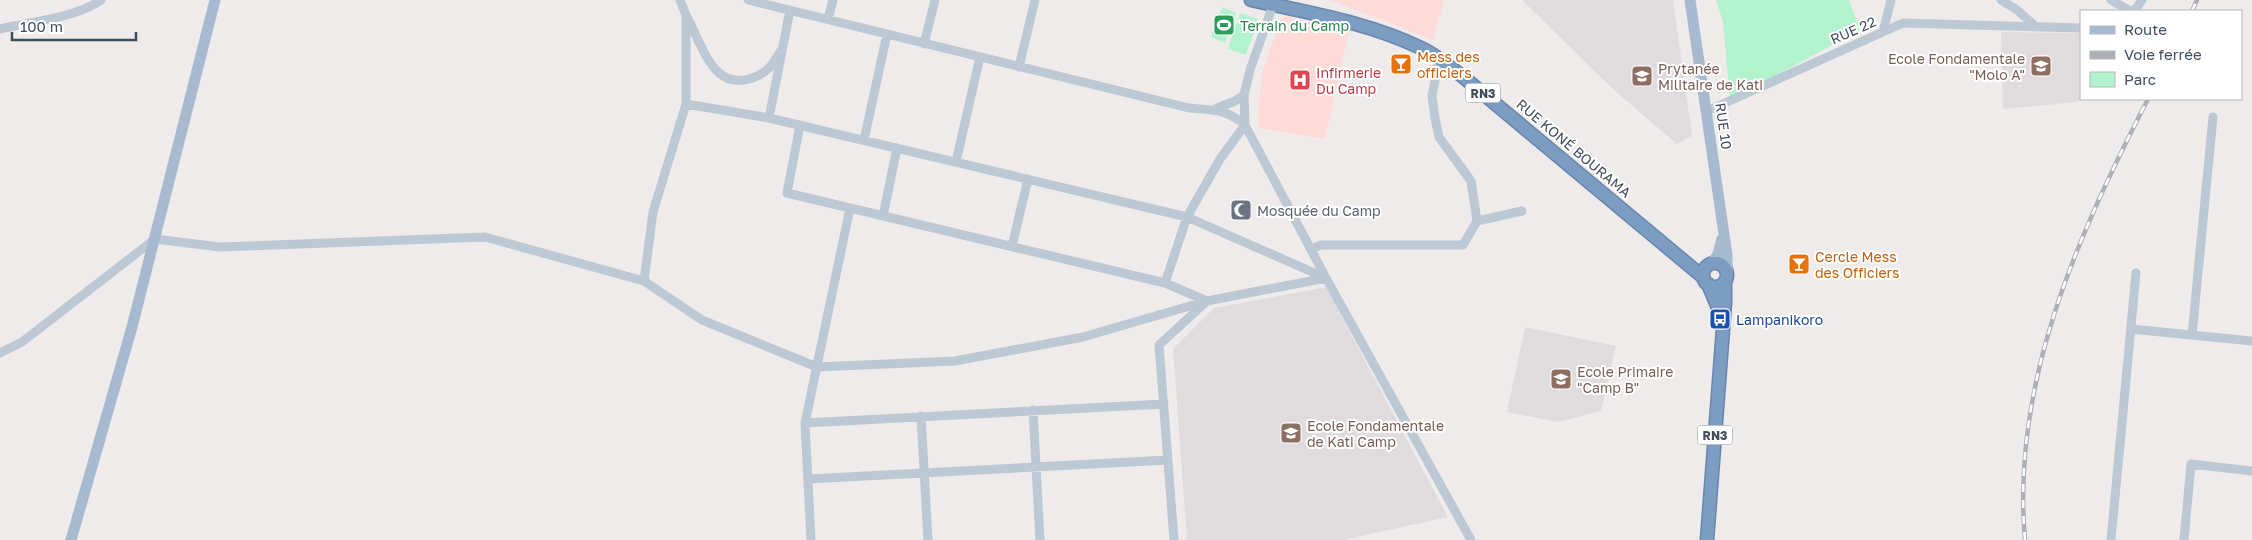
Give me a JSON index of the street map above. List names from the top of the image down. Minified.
{"streets":{"highway":["RN3","RUE KONÉ BOURAMA"],"main road":["RUE 10"],"street":["RUE 22"]},"crossings":[["RUE 22","RUE 10"],["RUE 10","RUE KONÉ BOURAMA"]],"places":{"sports":["Terrain du Camp"],"bar":["Mess des officiers","Cercle Mess des Officiers"],"school or university":["Ecole Fondamentale \"Molo A\"","Prytanée Militaire de Kati","Ecole Primaire \"Camp B\"","Ecole Fondamentale de Kati Camp"],"hospital":["Infirmerie Du Camp"],"mosque":["Mosquée du Camp"],"bus stop":["Lampanikoro"]},"legend":["Route","Voie ferrée","Parc"],"scale_bar":"100 m"}
